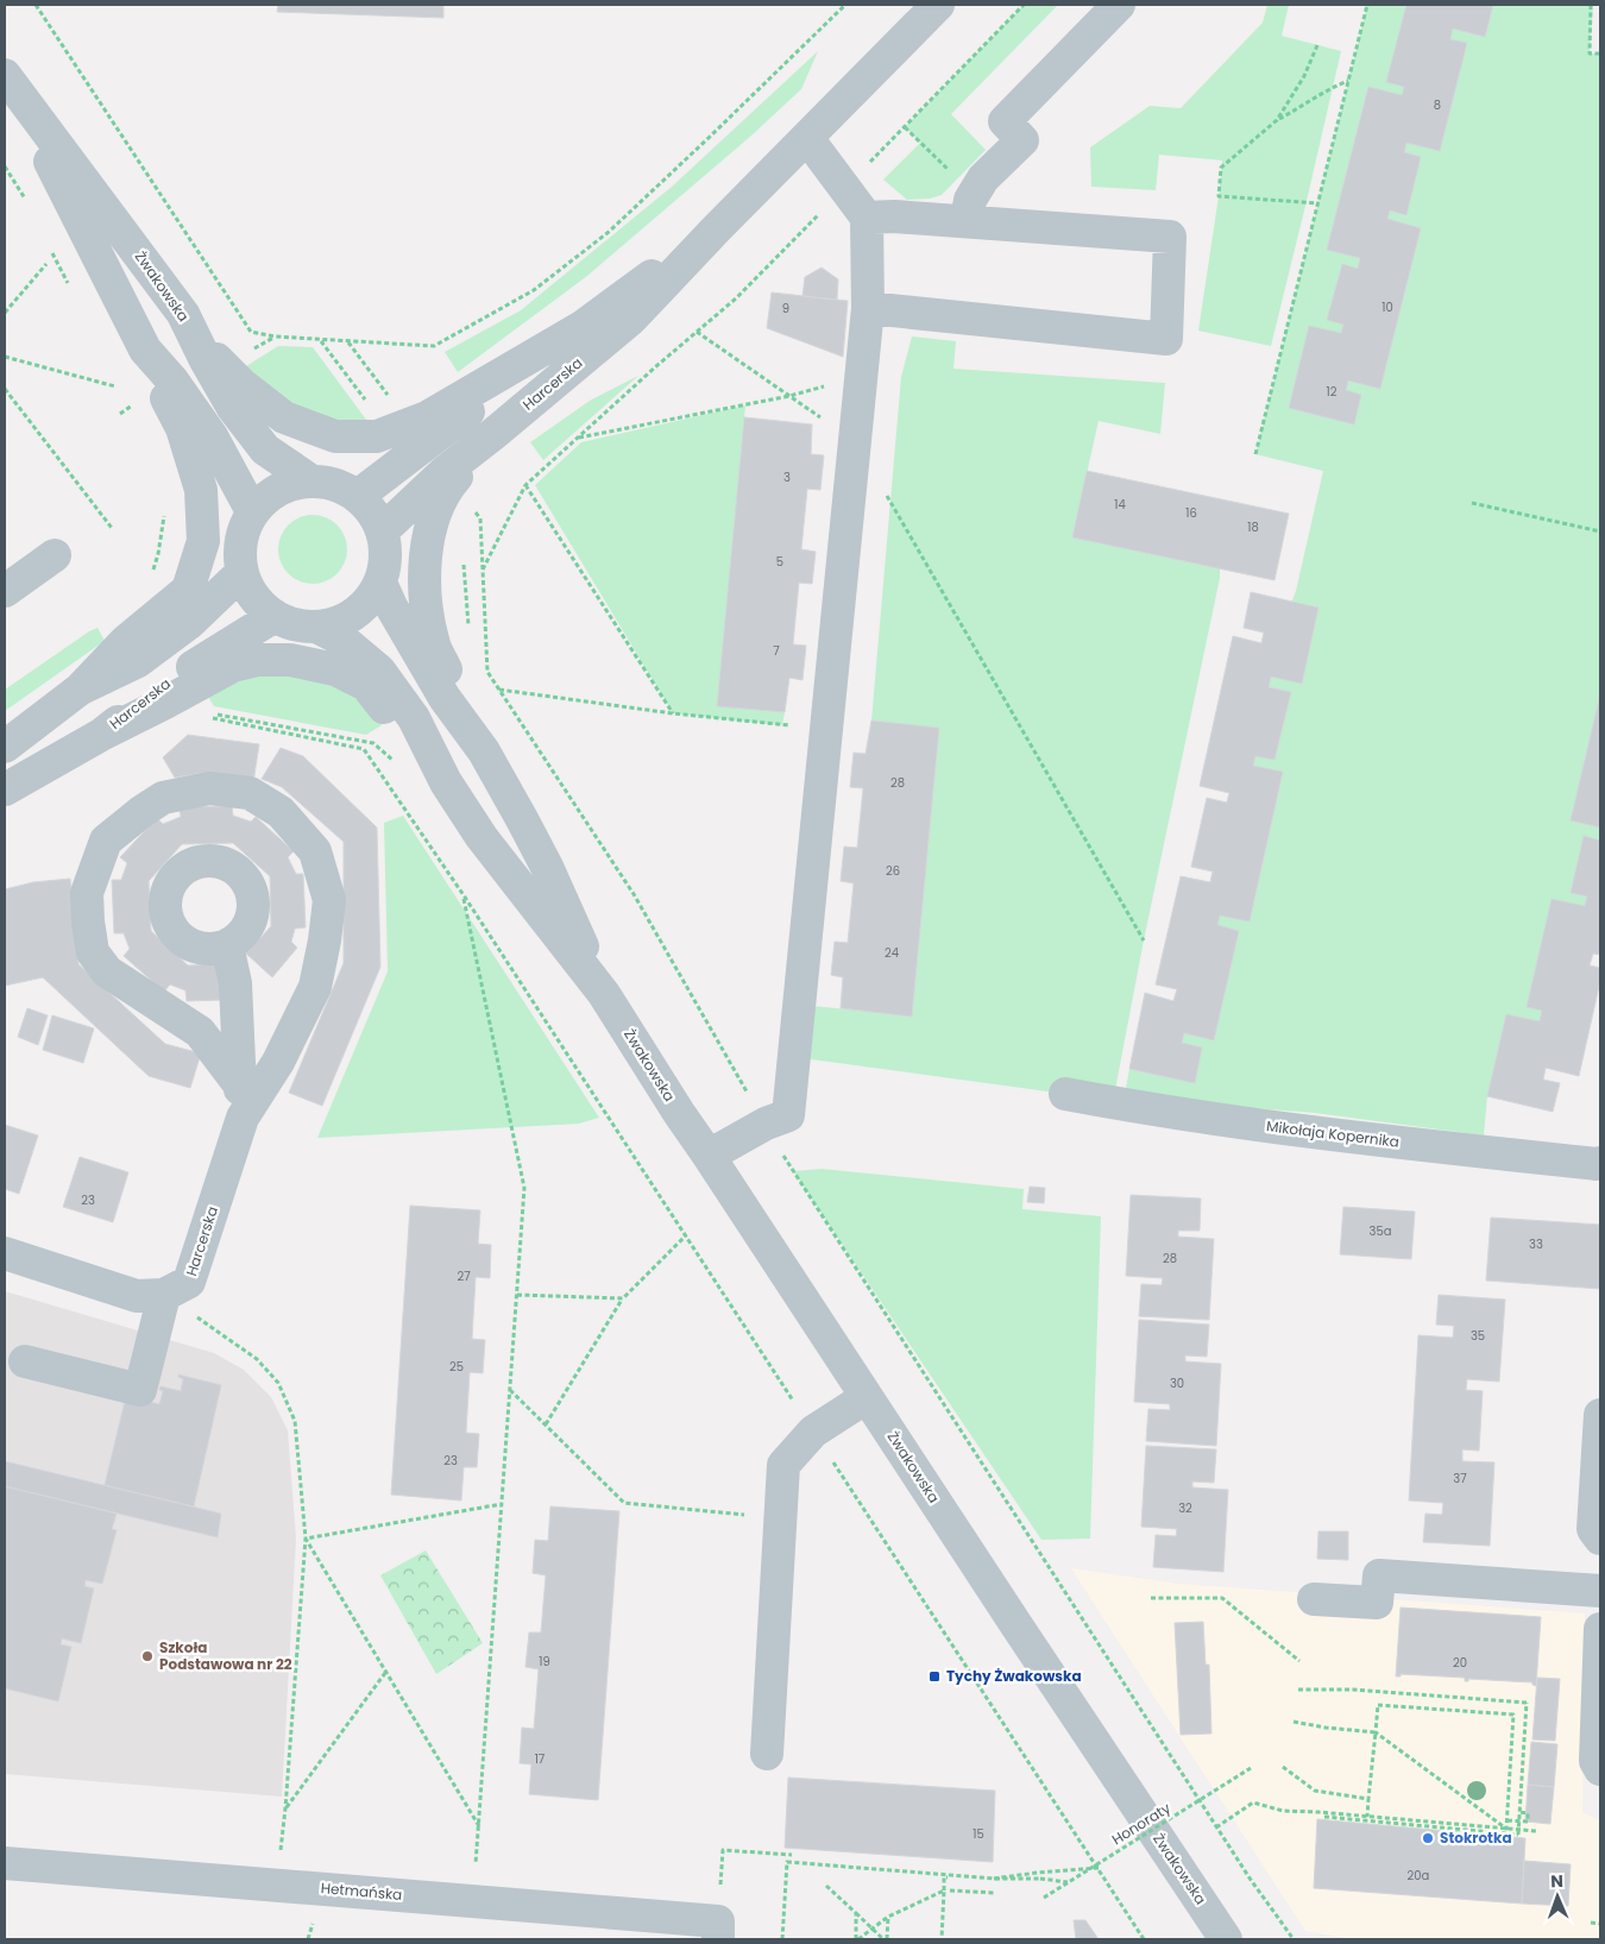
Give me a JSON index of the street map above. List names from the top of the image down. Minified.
{"streets":{"street":["Żwakowska","Harcerska","Mikołaja Kopernika","Hetmańska"],"path":["Honoraty"]},"crossings":[["Żwakowska","Harcerska"]],"places":{"other":["Szkoła Podstawowa nr 22","Stokrotka"],"transit":["Tychy Żwakowska"]},"house_numbers":["8","10","9","12","3","14","16","18","5","7","28","26","24","23","35a","33","28","27","35","25","30","23","37","32","19","20","17","15","20a"],"north":"top"}
